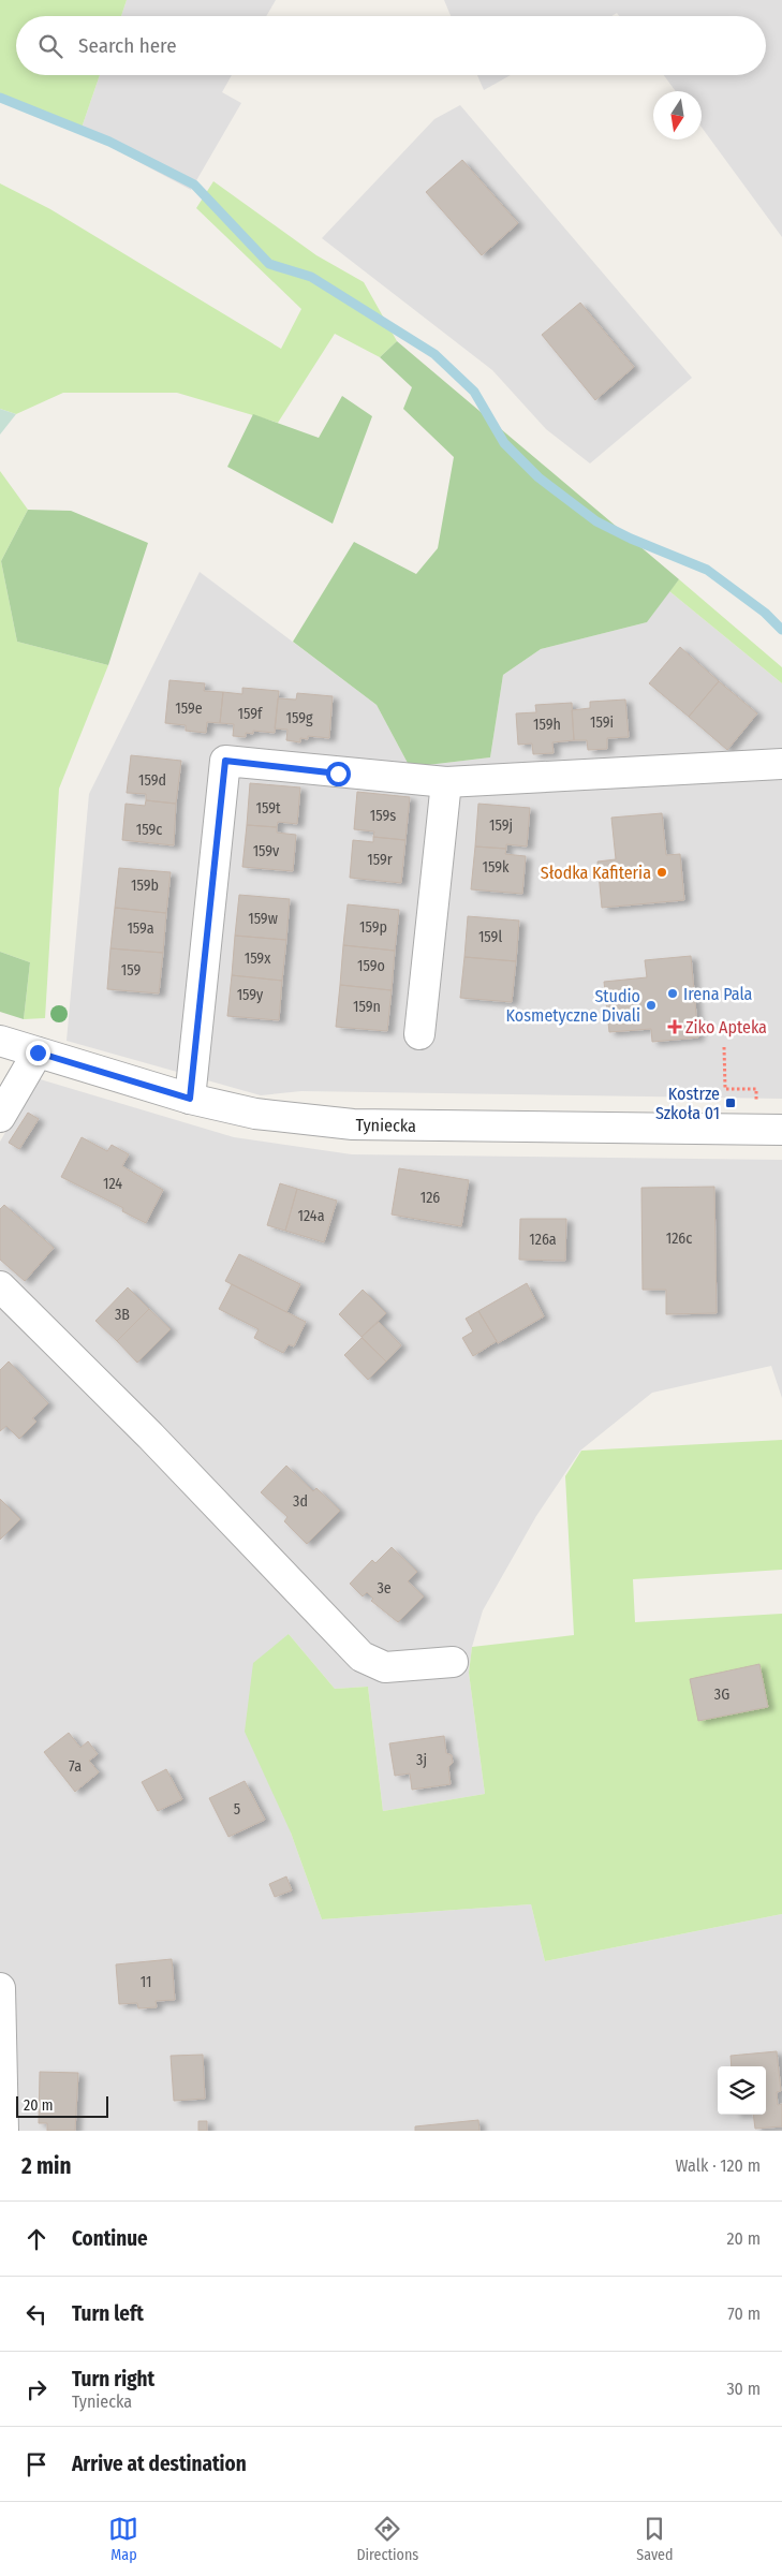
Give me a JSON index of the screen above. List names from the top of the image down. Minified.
{"streets":{"street":["Tyniecka"]},"places":{"other":["Słodka Kafiteria","Irena Pala","Studio Kosmetyczne Divali"],"health":["Ziko Apteka"],"transit":["Kostrze Szkoła 01"]},"house_numbers":["159e","159f","159g","159i","159h","159d","159t","159s","159j","159c","159v","159r","159k","159b","159w","159p","159a","159l","159x","159o","159","159y","159n","124","126","124a","126c","126a","3B","3d","3e","3G","3j","7a","5","11"],"scale_bar":"20 m","north":"bottom","page":{"search":"Search here","scale":"20 m","heading":["2 min","Walk · 120 m"],"list":[["Continue","20 m"],["Turn left","70 m"],["Turn right","Tyniecka","30 m"],"Arrive at destination"],"nav":["Map","Directions","Saved"]}}
